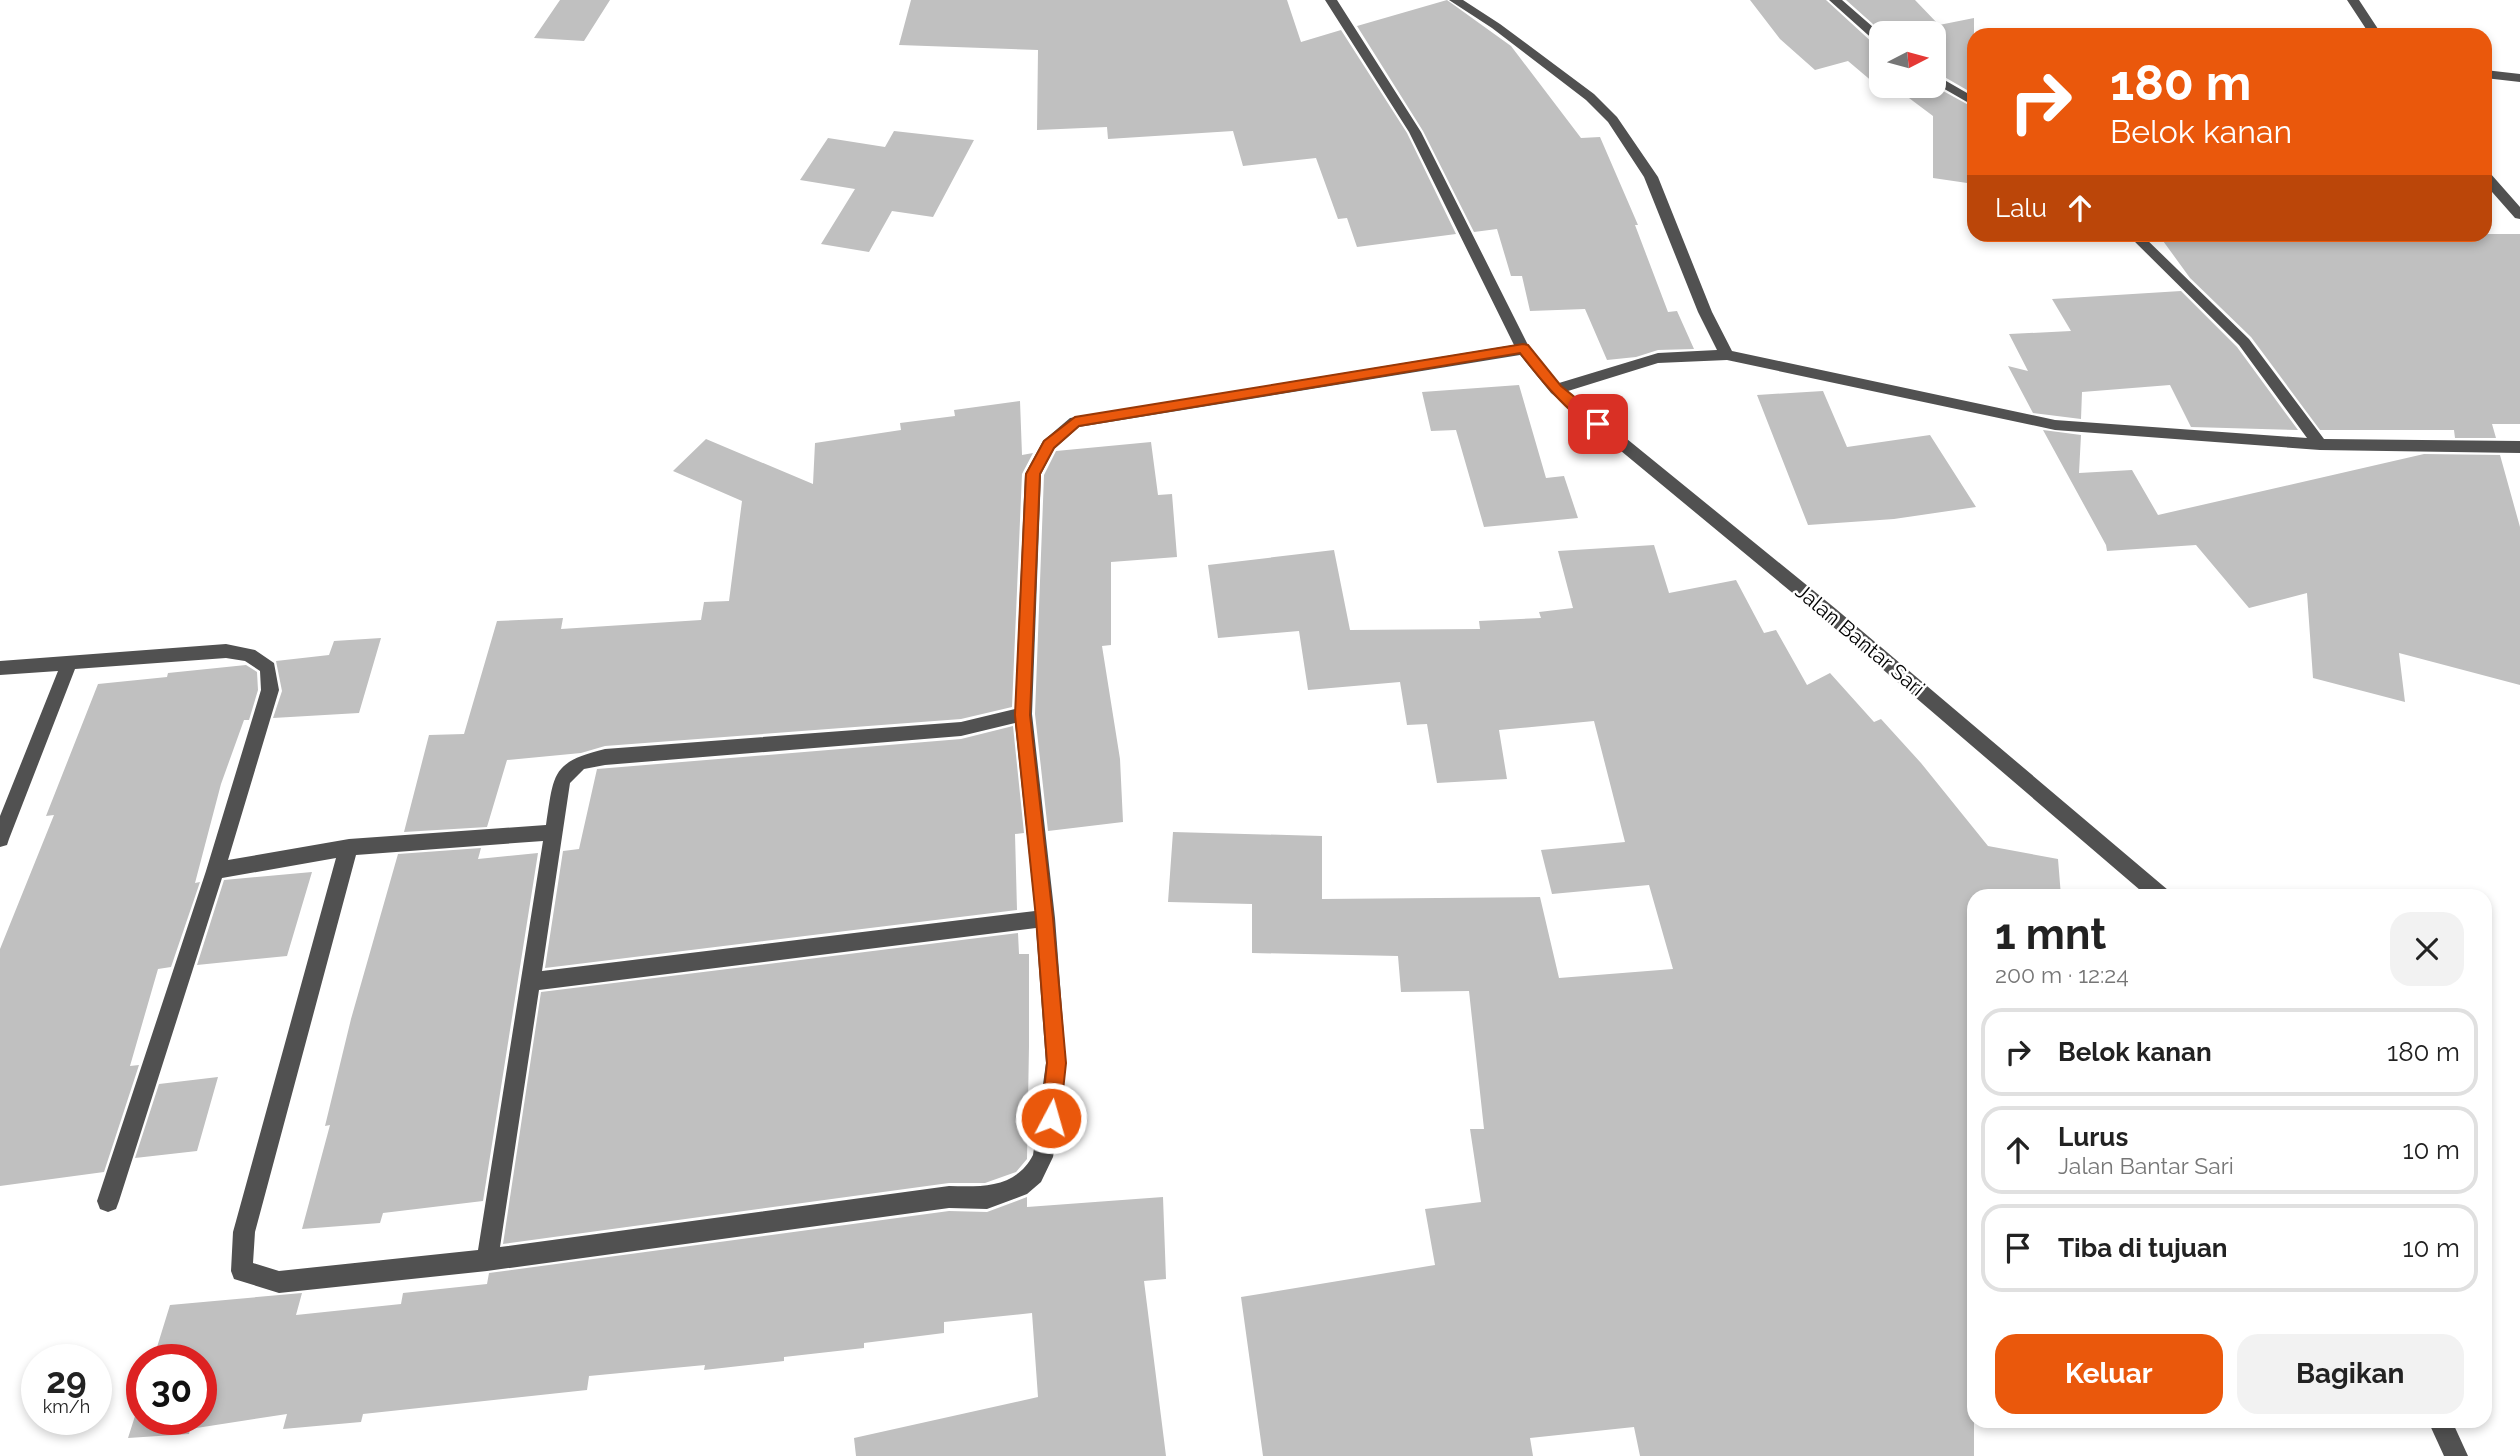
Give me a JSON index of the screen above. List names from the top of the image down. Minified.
{"streets":{"street":["Jalan Bantar Sari"]},"north":"right","page":{"turn":["180 m","Belok kanan"],"then":"Lalu","heading":["1 mnt","200 m · 12:24"],"list":[{"name":"Belok kanan","value":"180 m"},{"name":"Lurus","note":"Jalan Bantar Sari","value":"10 m"},{"name":"Tiba di tujuan","value":"10 m"}],"buttons":["Keluar","Bagikan"],"speed":"29 km/h","limit":"30"}}
